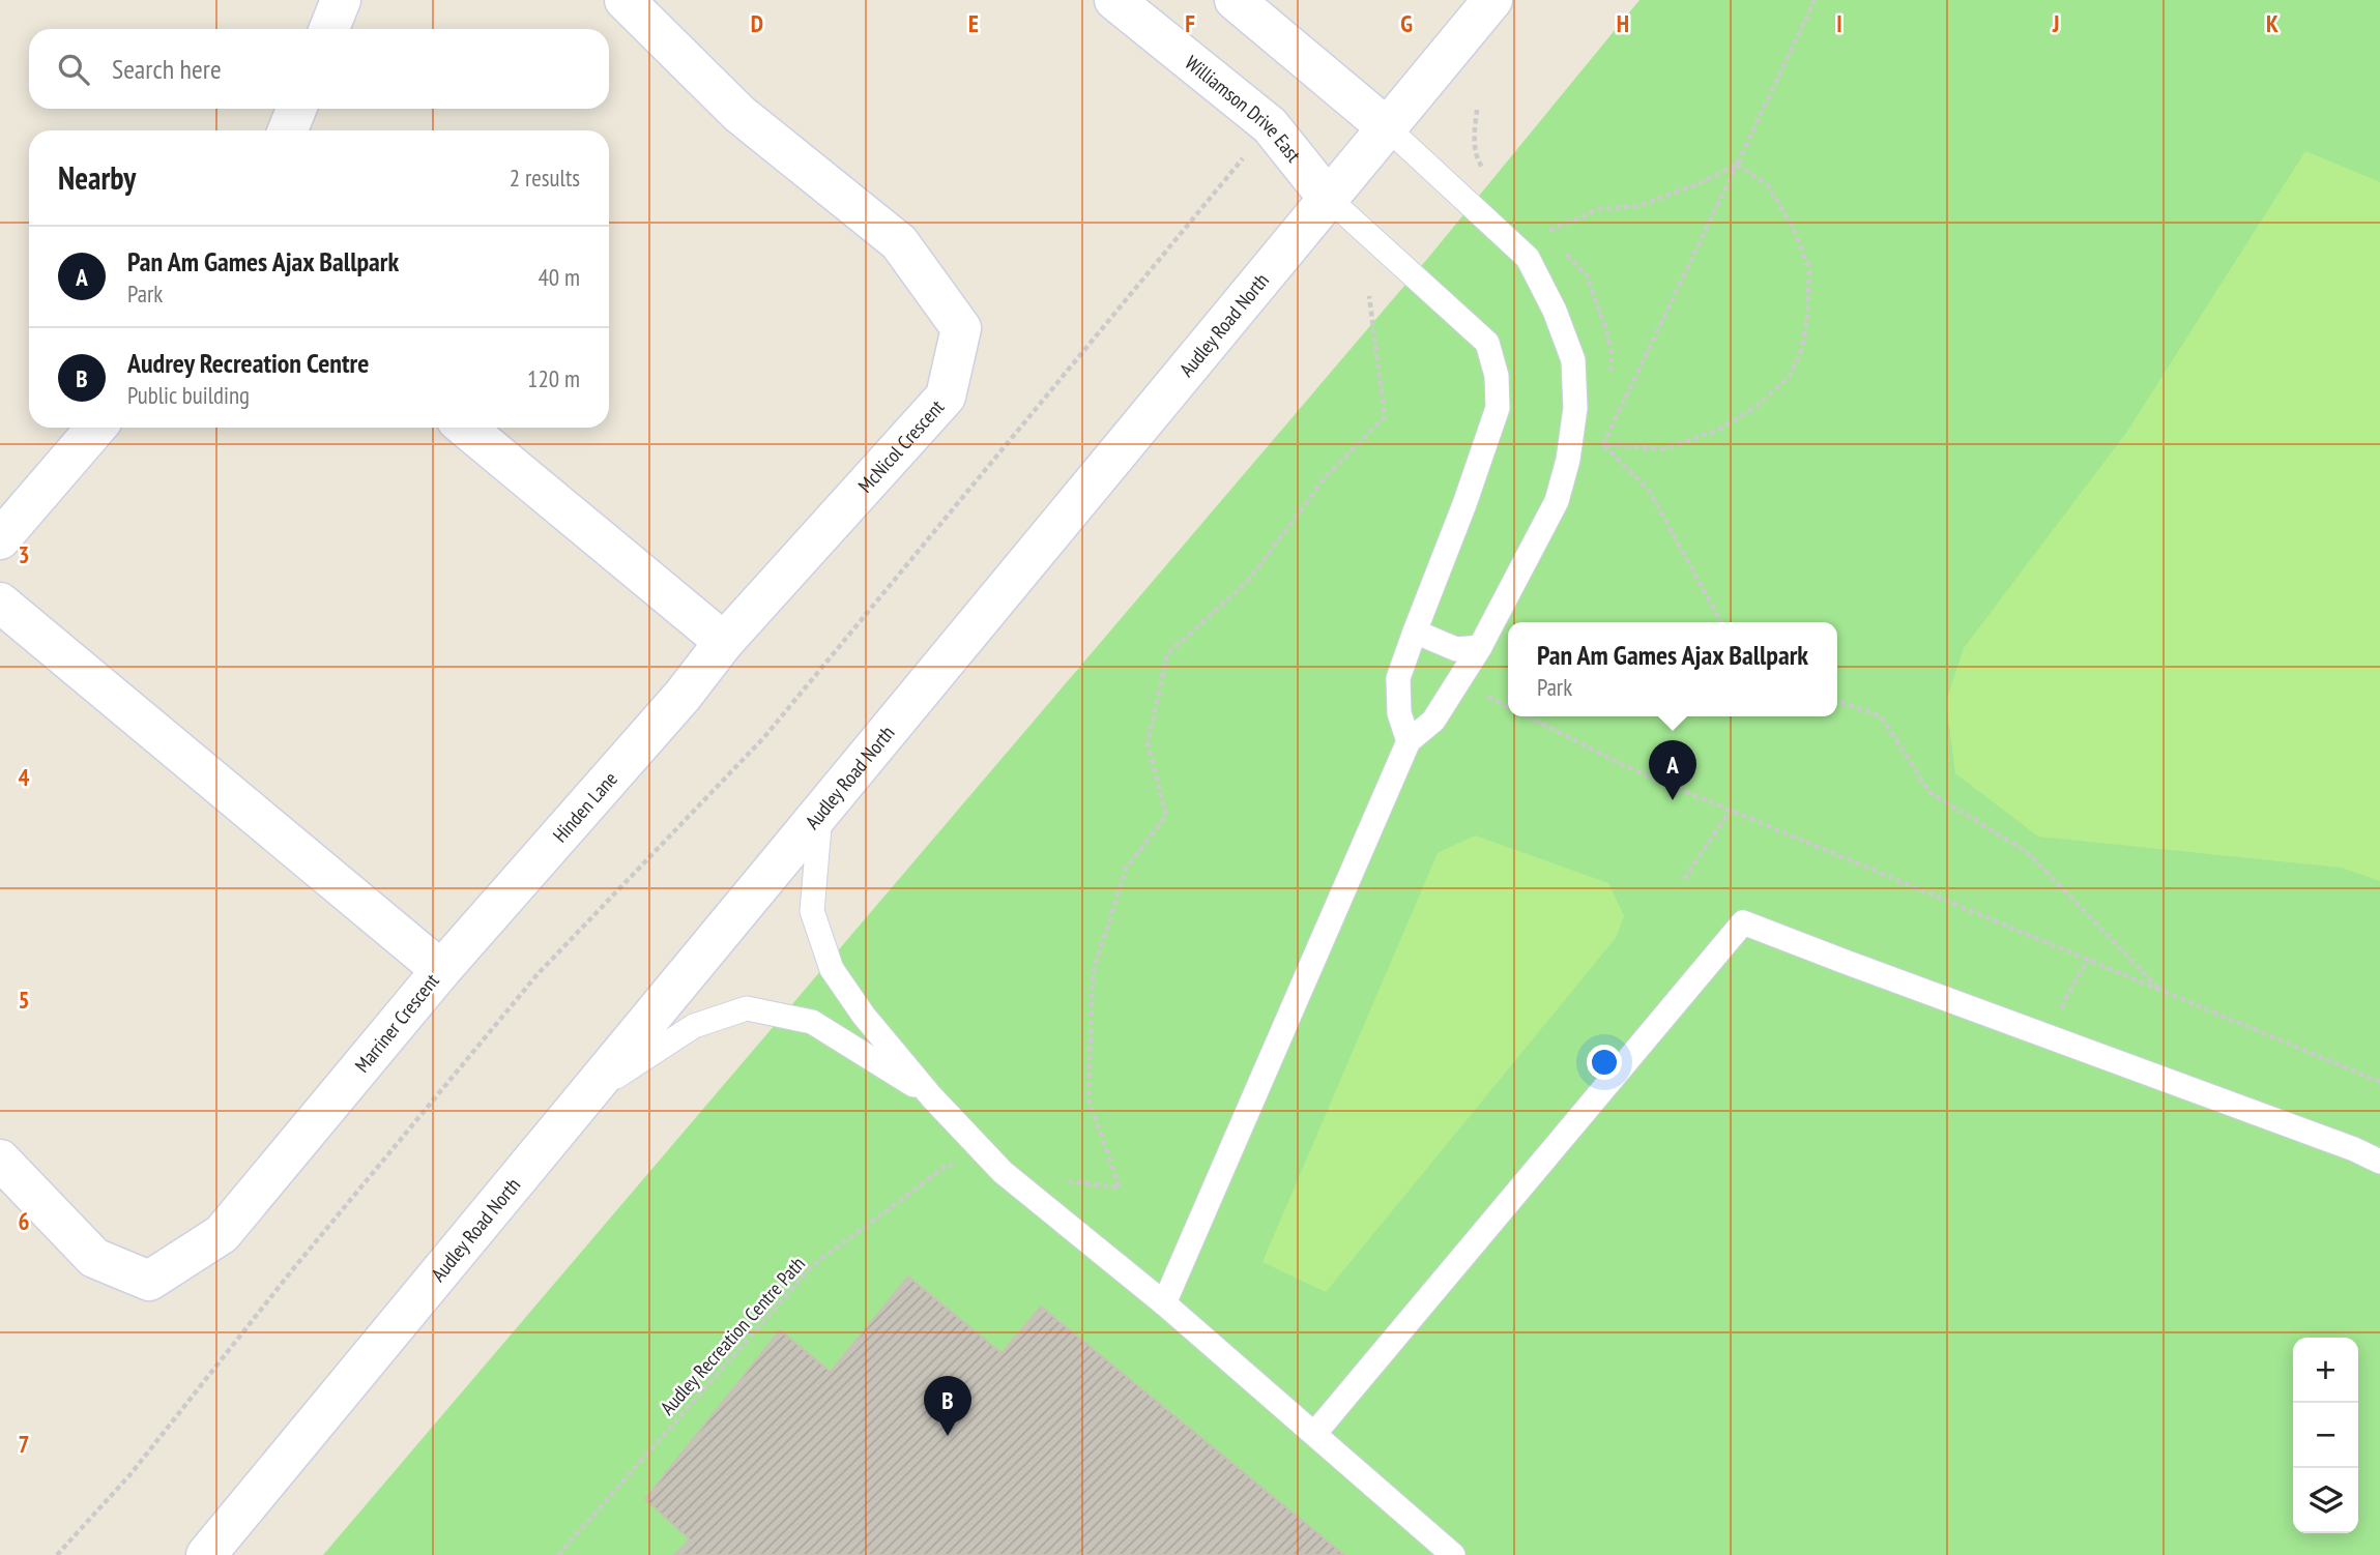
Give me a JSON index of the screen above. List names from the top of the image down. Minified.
{"streets":{"street":["Williamson Drive East","Audley Road North","McNicol Crescent","Hinden Lane","Marriner Crescent"],"path":["Audley Recreation Centre Path"]},"crossings":[["Williamson Drive East","Audley Road North"],["McNicol Crescent","Hinden Lane"],["Hinden Lane","Marriner Crescent"]],"page":{"search":"Search here","heading":["Nearby","2 results"],"list":[{"mark":"A","name":"Pan Am Games Ajax Ballpark","note":"Park","value":"40 m"},{"mark":"B","name":"Audrey Recreation Centre","note":"Public building","value":"120 m"}],"popup":["Pan Am Games Ajax Ballpark","Park"],"pins":["A","B"],"map_buttons":["+","−"]},"grid":{"columns":["D","E","F","G","H","I","J","K"],"rows":["3","4","5","6","7"]}}
